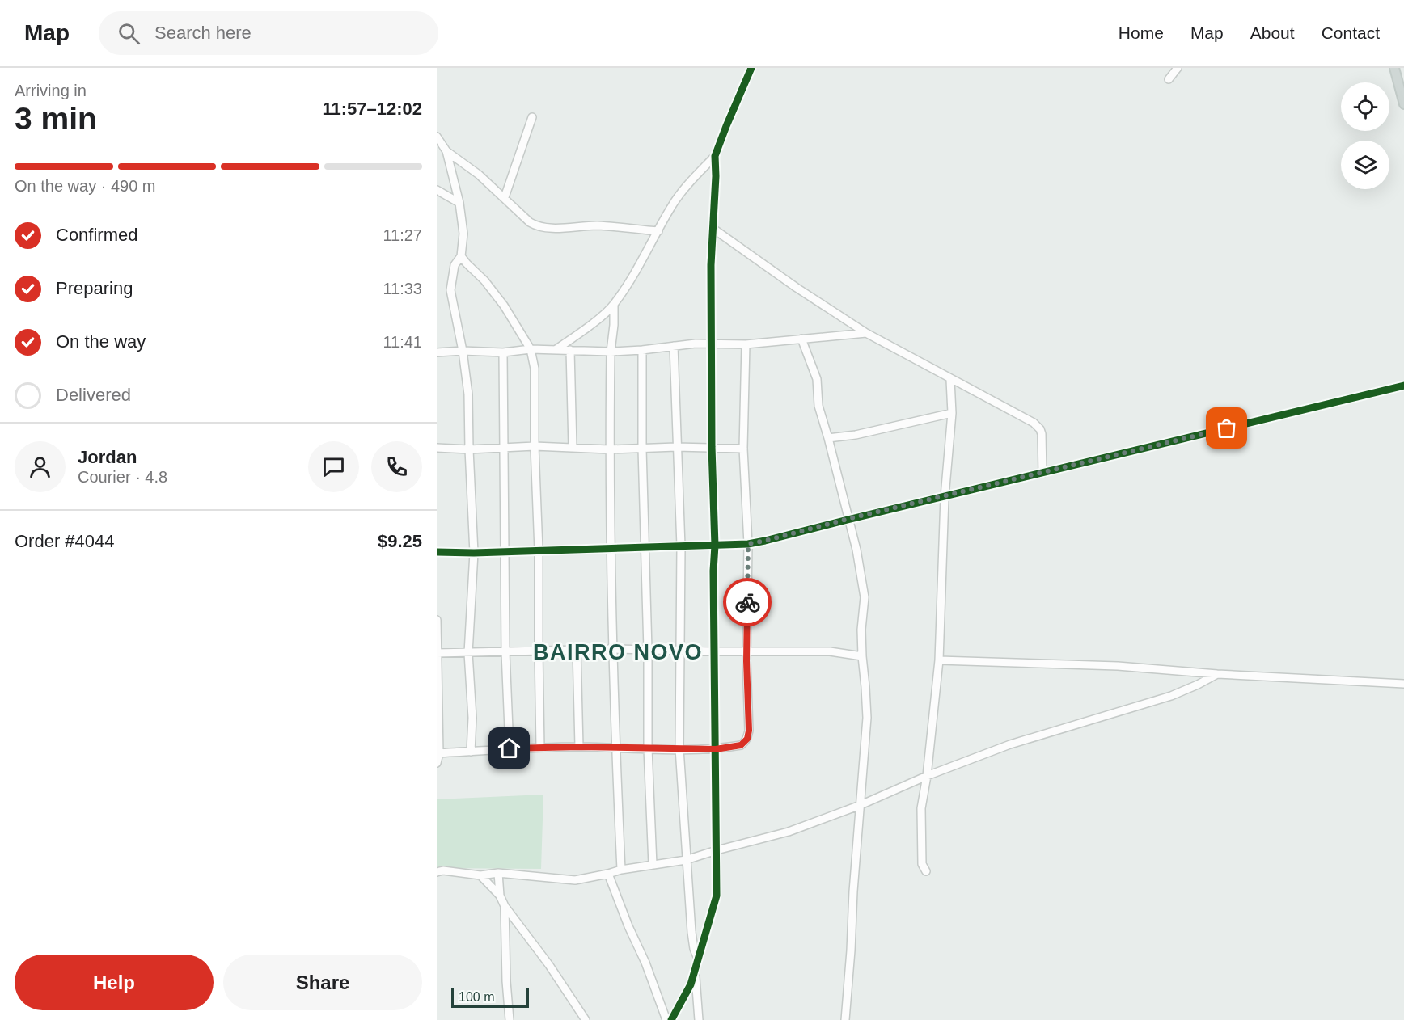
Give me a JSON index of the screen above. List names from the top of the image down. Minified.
{"districts":["BAIRRO NOVO"],"scale_bar":"100 m","page":{"header":"Map","search":"Search here","nav":["Home","Map","About","Contact"],"heading":["3 min","Arriving in","11:57–12:02"],"panel":["Jordan","Courier · 4.8","Order #4044","$9.25"],"bar":"On the way · 490 m","list":[["Confirmed","11:27"],["Preparing","11:33"],["On the way","11:41"],"Delivered"],"buttons":["Help","Share"],"scale":"100 m"}}
